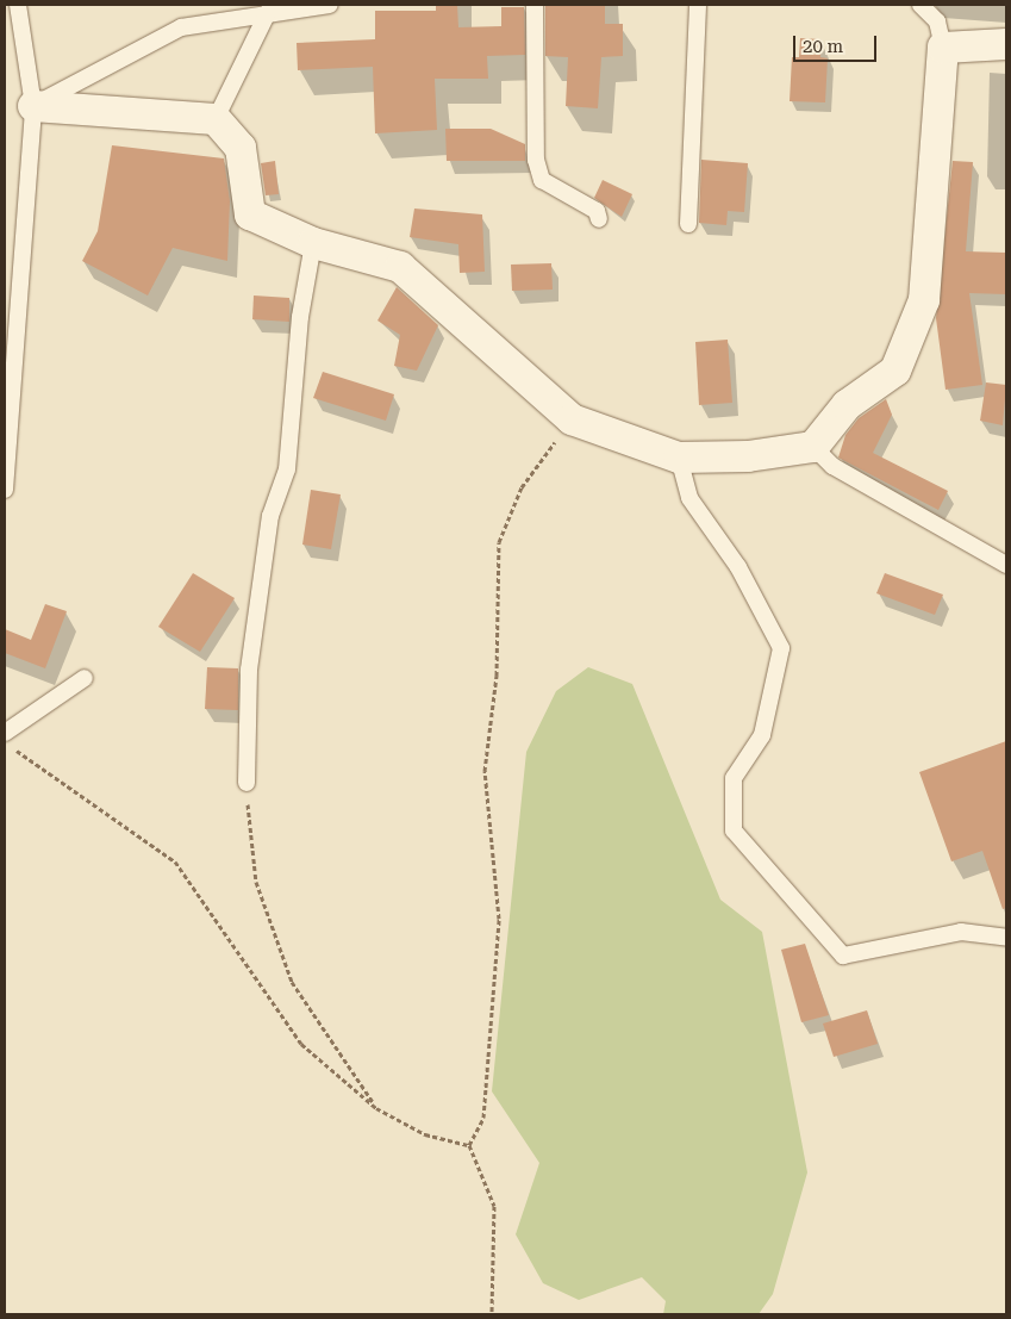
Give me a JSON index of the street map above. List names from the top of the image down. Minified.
{"scale_bar":"20 m"}
